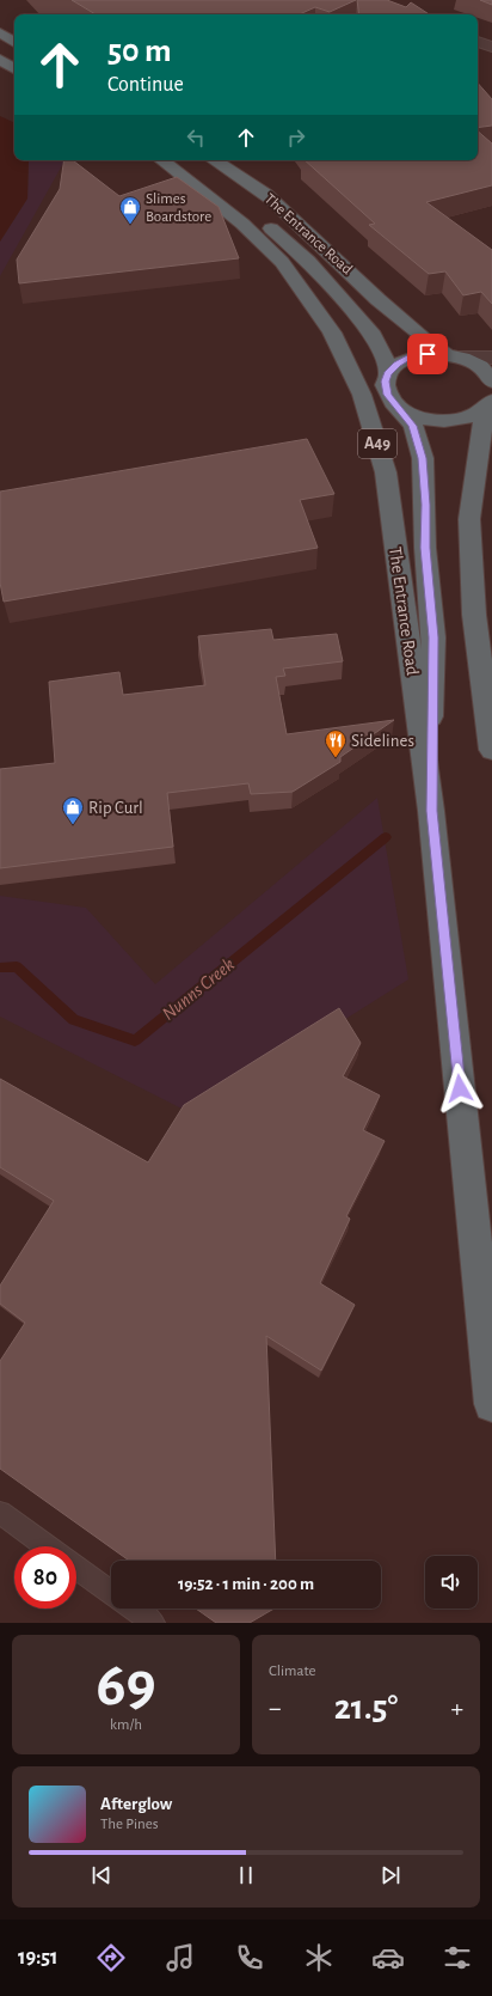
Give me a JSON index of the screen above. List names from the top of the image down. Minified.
{"streets":{"highway":["The Entrance Road","A49"]},"crossings":[["The Entrance Road","A49"]],"water":["Nunns Creek"],"places":{"shop":["Slimes Boardstore","Rip Curl"],"restaurant":["Sidelines"]},"page":{"turn":["50 m","Continue"],"limit":"80","trip":"19:52 · 1 min · 200 m","tile":[["69","km/h"],"Climate"],"heat":["−","21.5°","+"],"song":["Afterglow","The Pines"],"tabs":"19:51"}}
